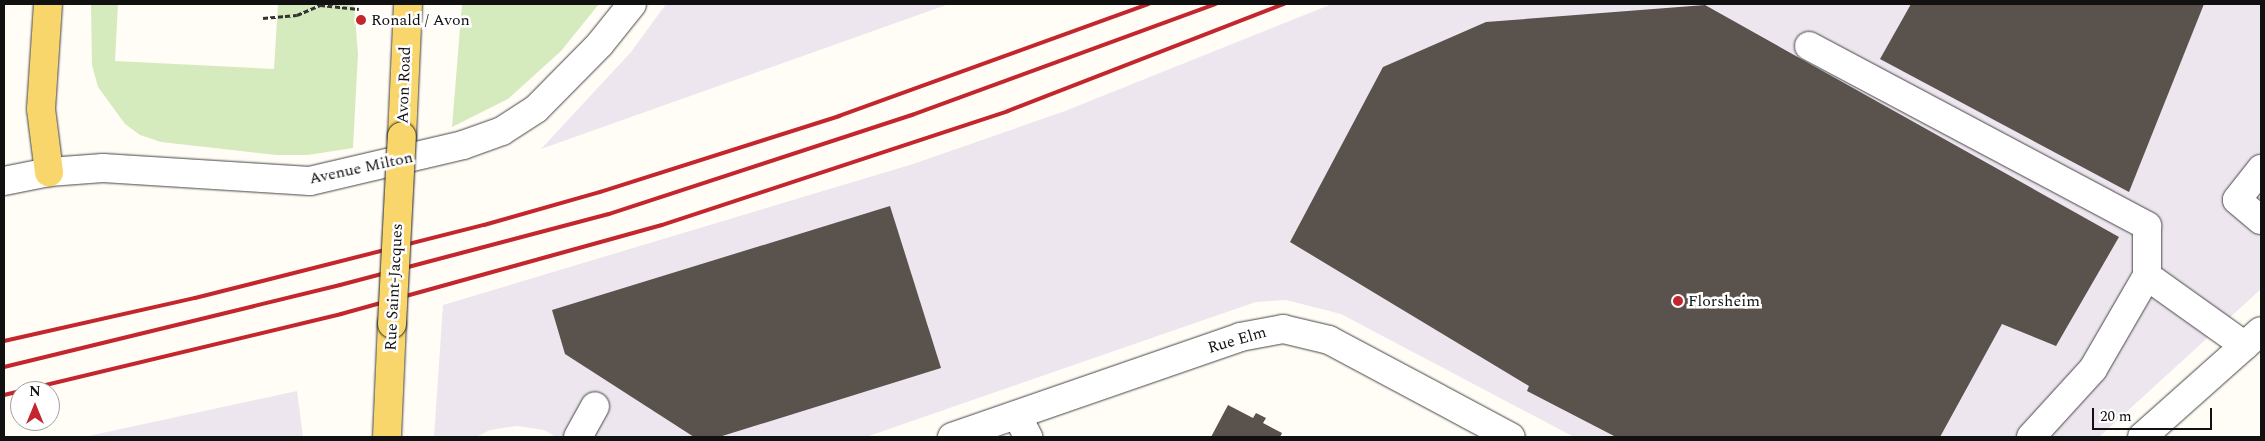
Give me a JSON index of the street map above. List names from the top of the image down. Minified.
{"streets":{"main road":["Avon Road","Rue Saint-Jacques"],"street":["Avenue Milton","Rue Elm"]},"crossings":[["Avon Road","Rue Saint-Jacques"]],"places":["Ronald / Avon","Florsheim"],"scale_bar":"20 m","north":"top"}
